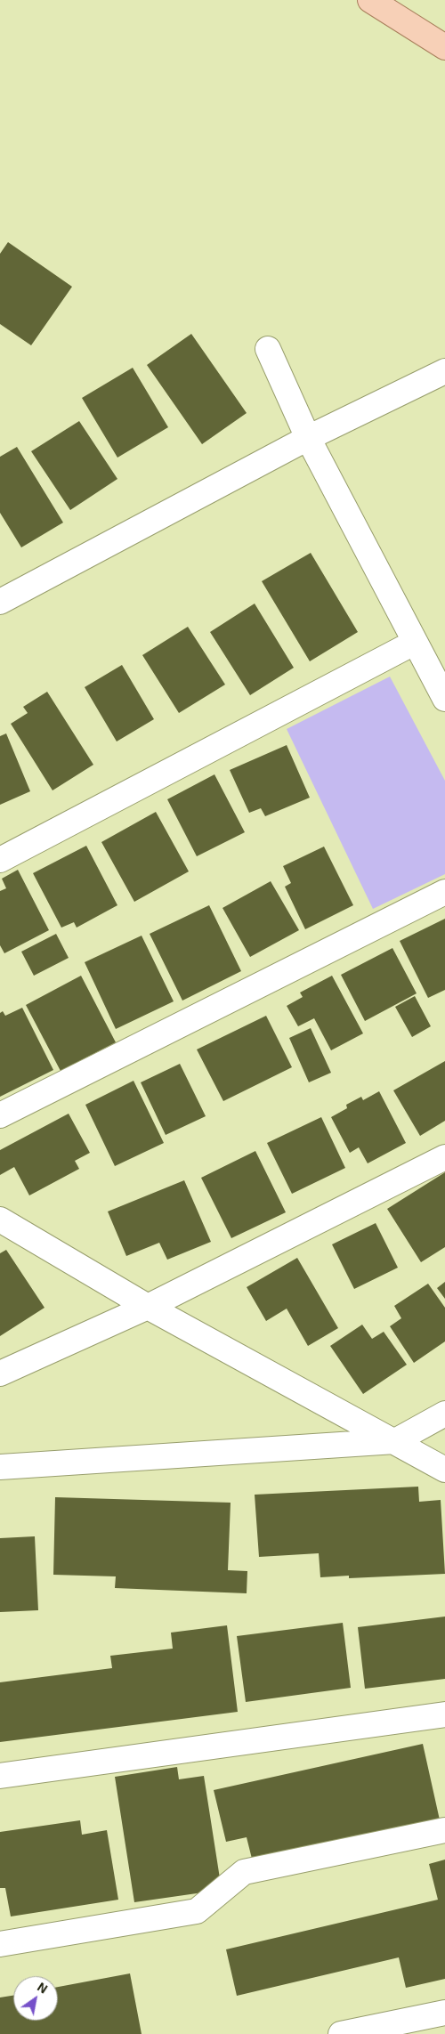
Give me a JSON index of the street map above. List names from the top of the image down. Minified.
{"north":"top right"}
